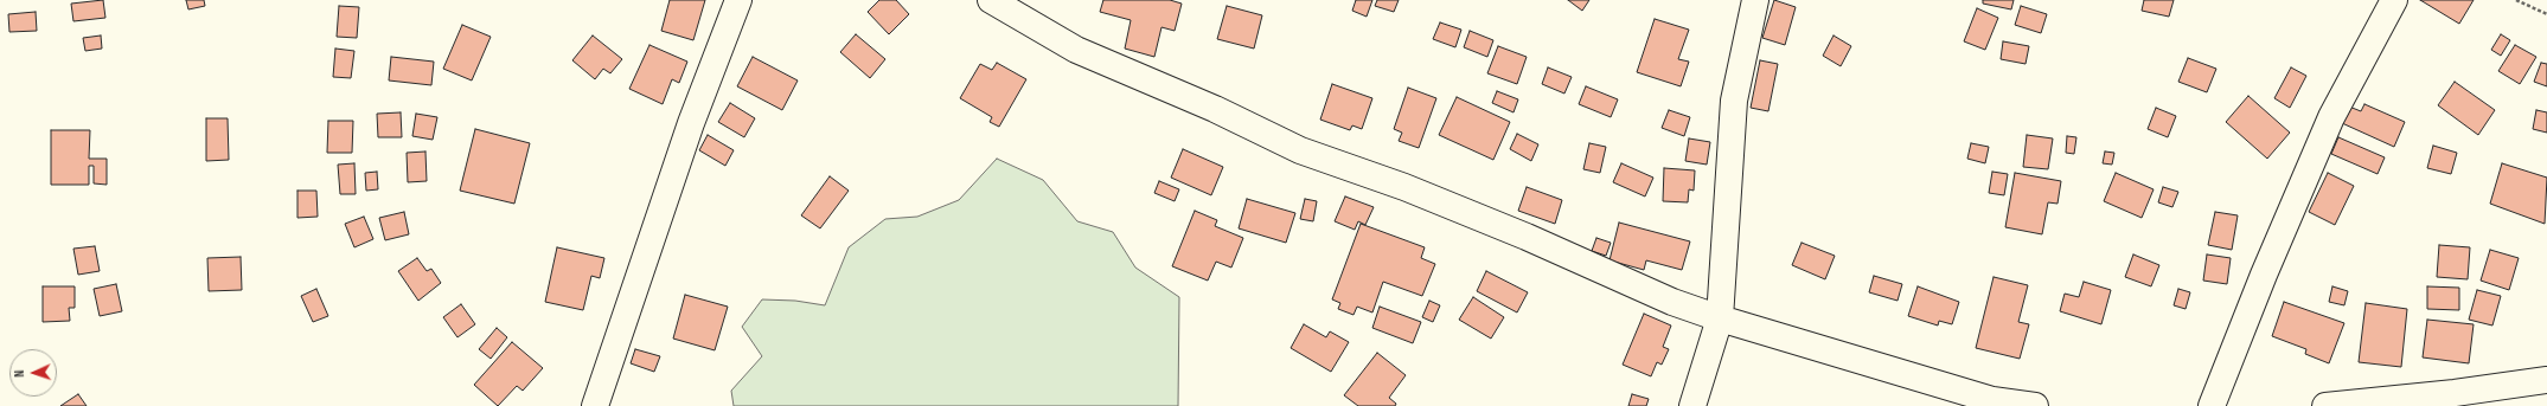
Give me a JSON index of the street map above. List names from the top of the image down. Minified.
{"north":"left"}
